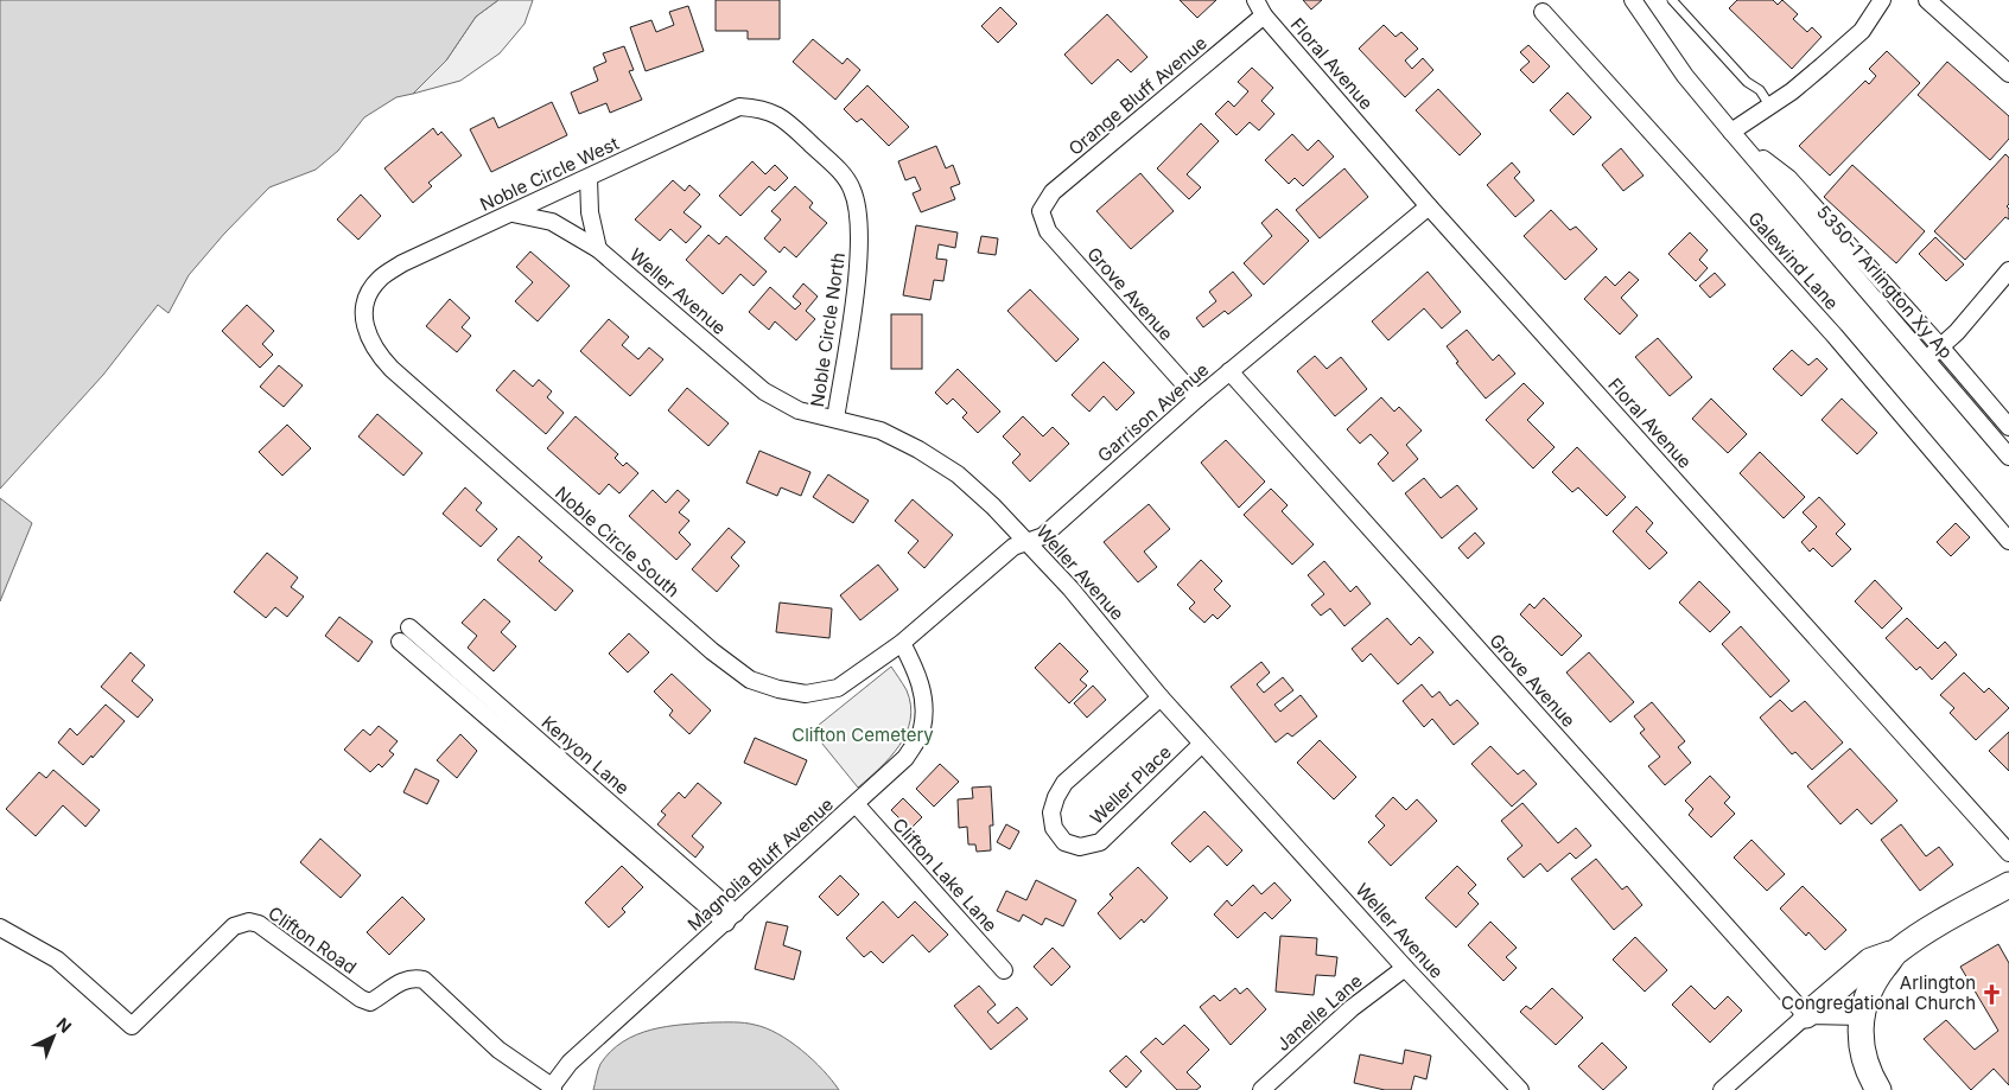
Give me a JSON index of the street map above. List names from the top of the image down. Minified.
{"streets":{"street":["Floral Avenue","Orange Bluff Avenue","Noble Circle West","Galewind Lane","5350-1 Arlington Xy Ap","Weller Avenue","Grove Avenue","Noble Circle North","Garrison Avenue","Noble Circle South","Kenyon Lane","Weller Place","Magnolia Bluff Avenue","Clifton Lake Lane","Clifton Road","Janelle Lane"]},"crossings":[["Floral Avenue","Orange Bluff Avenue"],["Floral Avenue","Garrison Avenue"],["Orange Bluff Avenue","Grove Avenue"],["Noble Circle West","Weller Avenue"],["Noble Circle West","Noble Circle North"],["Noble Circle West","Noble Circle South"],["Weller Avenue","Noble Circle North"],["Weller Avenue","Garrison Avenue"],["Weller Avenue","Weller Place"],["Weller Avenue","Janelle Lane"],["Grove Avenue","Garrison Avenue"],["Garrison Avenue","Noble Circle South"],["Garrison Avenue","Magnolia Bluff Avenue"],["Noble Circle South","Magnolia Bluff Avenue"],["Kenyon Lane","Magnolia Bluff Avenue"],["Magnolia Bluff Avenue","Clifton Lake Lane"],["Magnolia Bluff Avenue","Clifton Road"]],"parks":["Clifton Cemetery"],"places":{"church":["Arlington Congregational Church"]},"north":"top right"}
